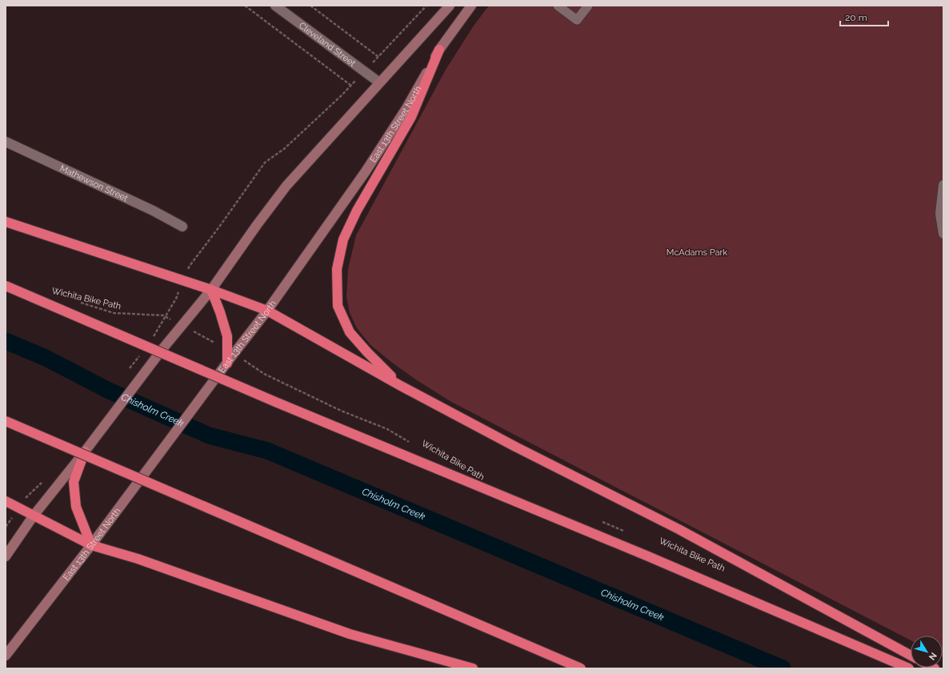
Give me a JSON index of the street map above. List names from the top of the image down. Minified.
{"streets":{"main road":["East 13th Street North"],"street":["Cleveland Street","Mathewson Street"],"path":["Wichita Bike Path"]},"crossings":[["East 13th Street North","Wichita Bike Path"]],"water":["Chisholm Creek"],"parks":["McAdams Park"],"scale_bar":"20 m","north":"bottom right"}
